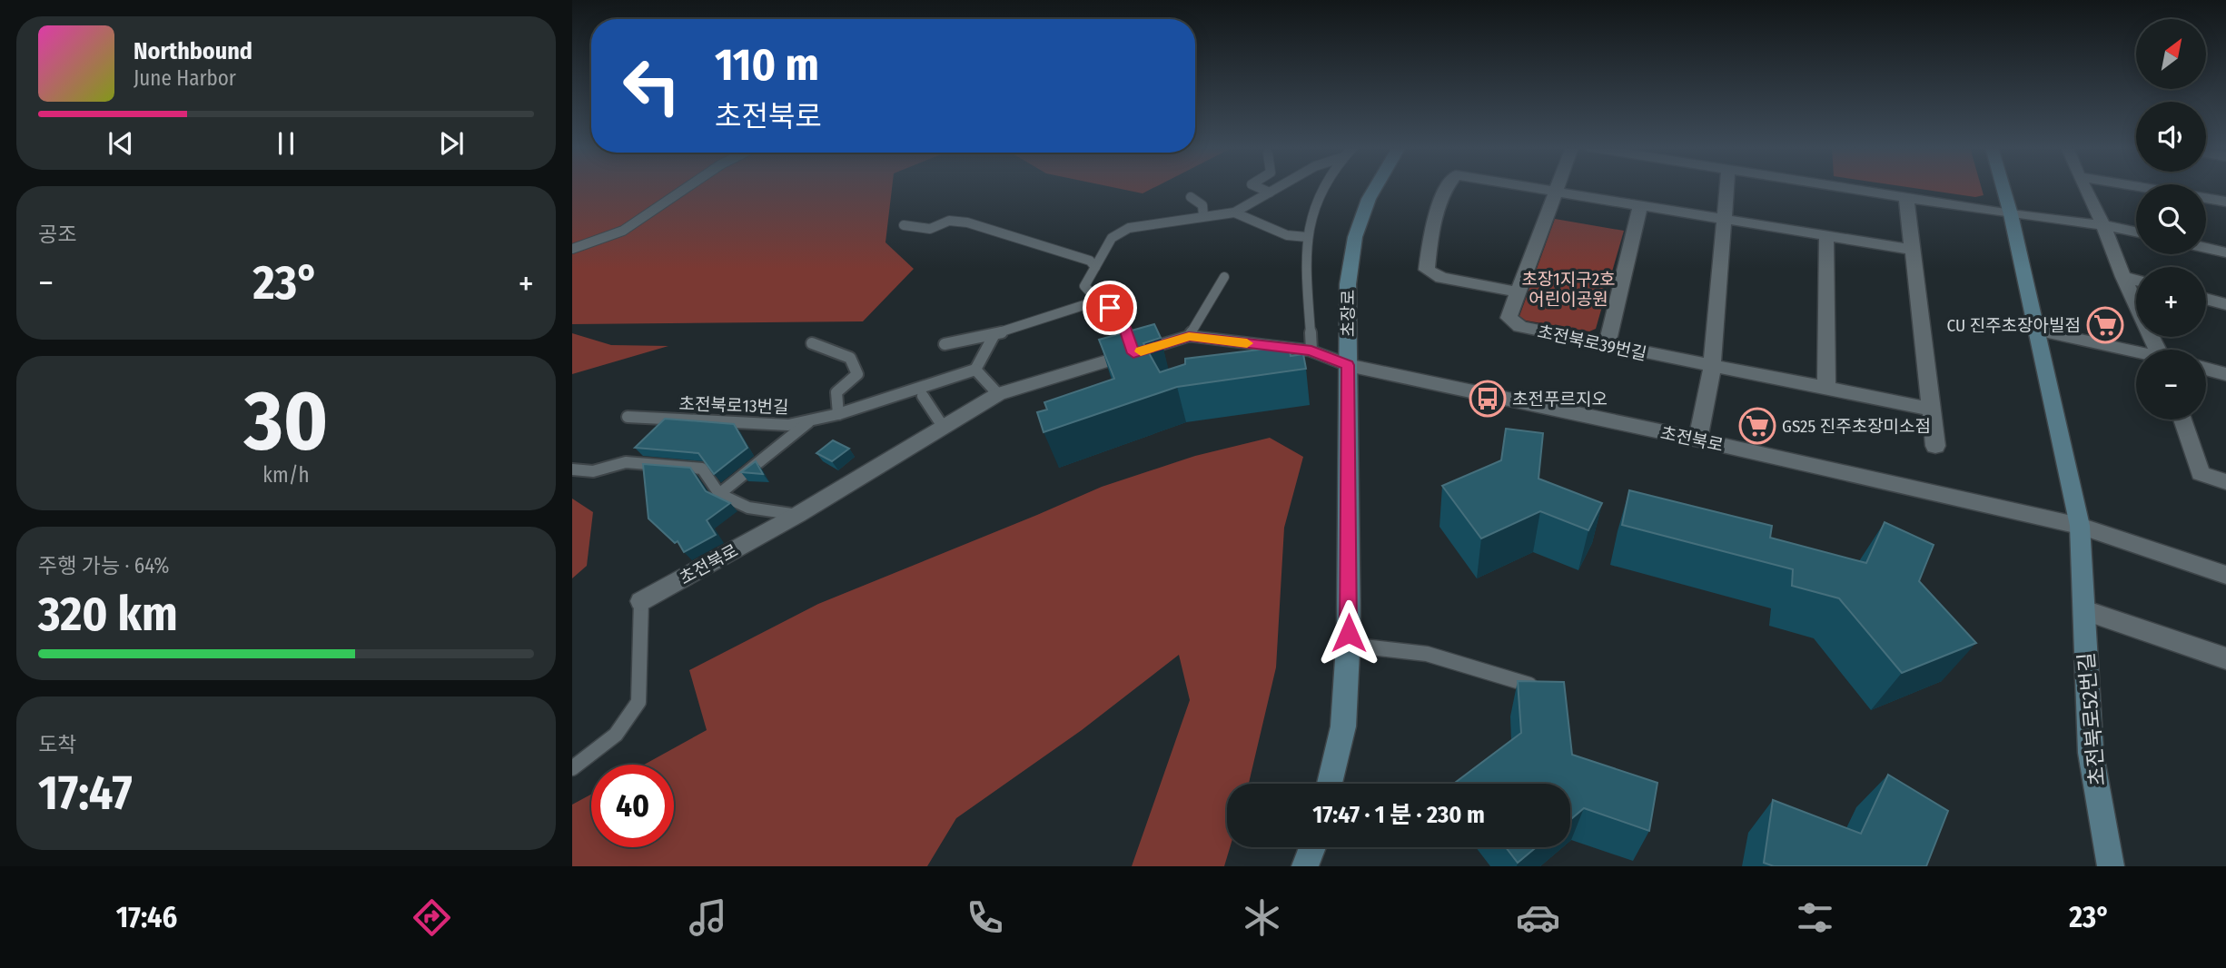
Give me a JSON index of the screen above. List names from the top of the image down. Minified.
{"streets":{"street":["초장로","초전북로39번길","초전북로","초전북로52번길"],"lane":["초전북로13번길"]},"crossings":[["초장로","초전북로"],["초전북로","초전북로52번길"]],"parks":["초장1지구2호 어린이공원"],"places":{"supermarket":["CU 진주초장아빌점","GS25 진주초장미소점"],"bus stop":["초전푸르지오"]},"north":"top right","page":{"map_buttons":["+","−"],"turn":["110 m","초전북로"],"song":["Northbound","June Harbor"],"tile":["공조",["30","km/h"],["주행 가능 · 64%","320 km"],["도착","17:47"]],"heat":["−","23°","+"],"limit":"40","trip":"17:47 · 1 분 · 230 m","tabs":["17:46","23°"]}}
